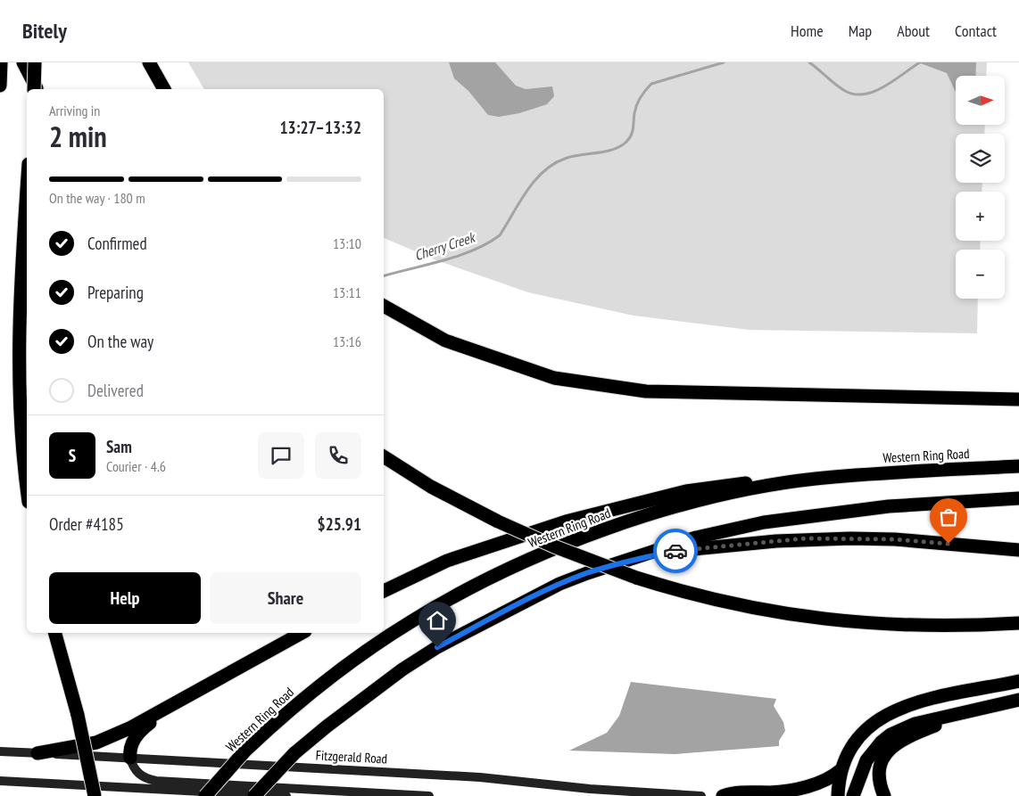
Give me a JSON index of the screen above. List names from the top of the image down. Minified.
{"streets":{"highway":["Western Ring Road"],"main road":["Fitzgerald Road"]},"water":["Cherry Creek"],"north":"right","page":{"header":"Bitely","nav":["Home","Map","About","Contact"],"map_buttons":["+","−"],"heading":["2 min","Arriving in","13:27–13:32"],"panel":["Sam","Courier · 4.6","Order #4185","$25.91"],"bar":"On the way · 180 m","list":[["Confirmed","13:10"],["Preparing","13:11"],["On the way","13:16"],"Delivered"],"round":"S","buttons":["Help","Share"]}}
